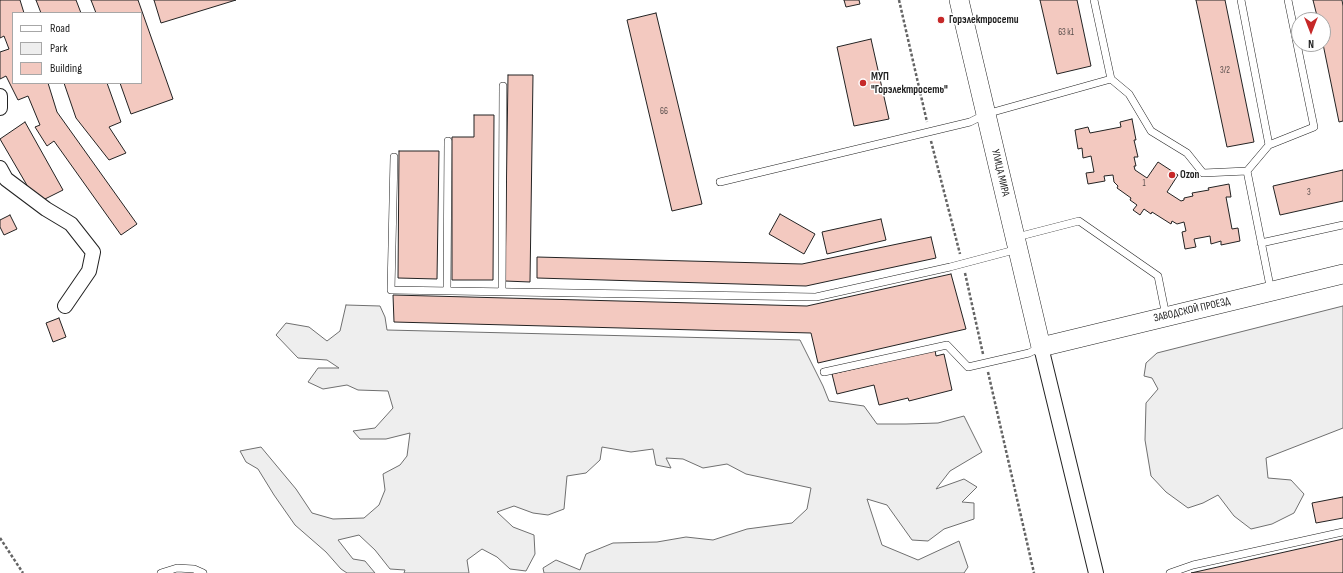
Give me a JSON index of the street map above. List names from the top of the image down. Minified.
{"streets":{"main road":["УЛИЦА МИРА","ЗАВОДСКОЙ ПРОЕЗД"]},"crossings":[["УЛИЦА МИРА","ЗАВОДСКОЙ ПРОЕЗД"]],"places":["Горэлектросети","МУП \"Горэлектросеть\"","Ozon"],"house_numbers":["63 к1","3/2","66","1","3"],"legend":["Road","Park","Building"],"north":"bottom"}
